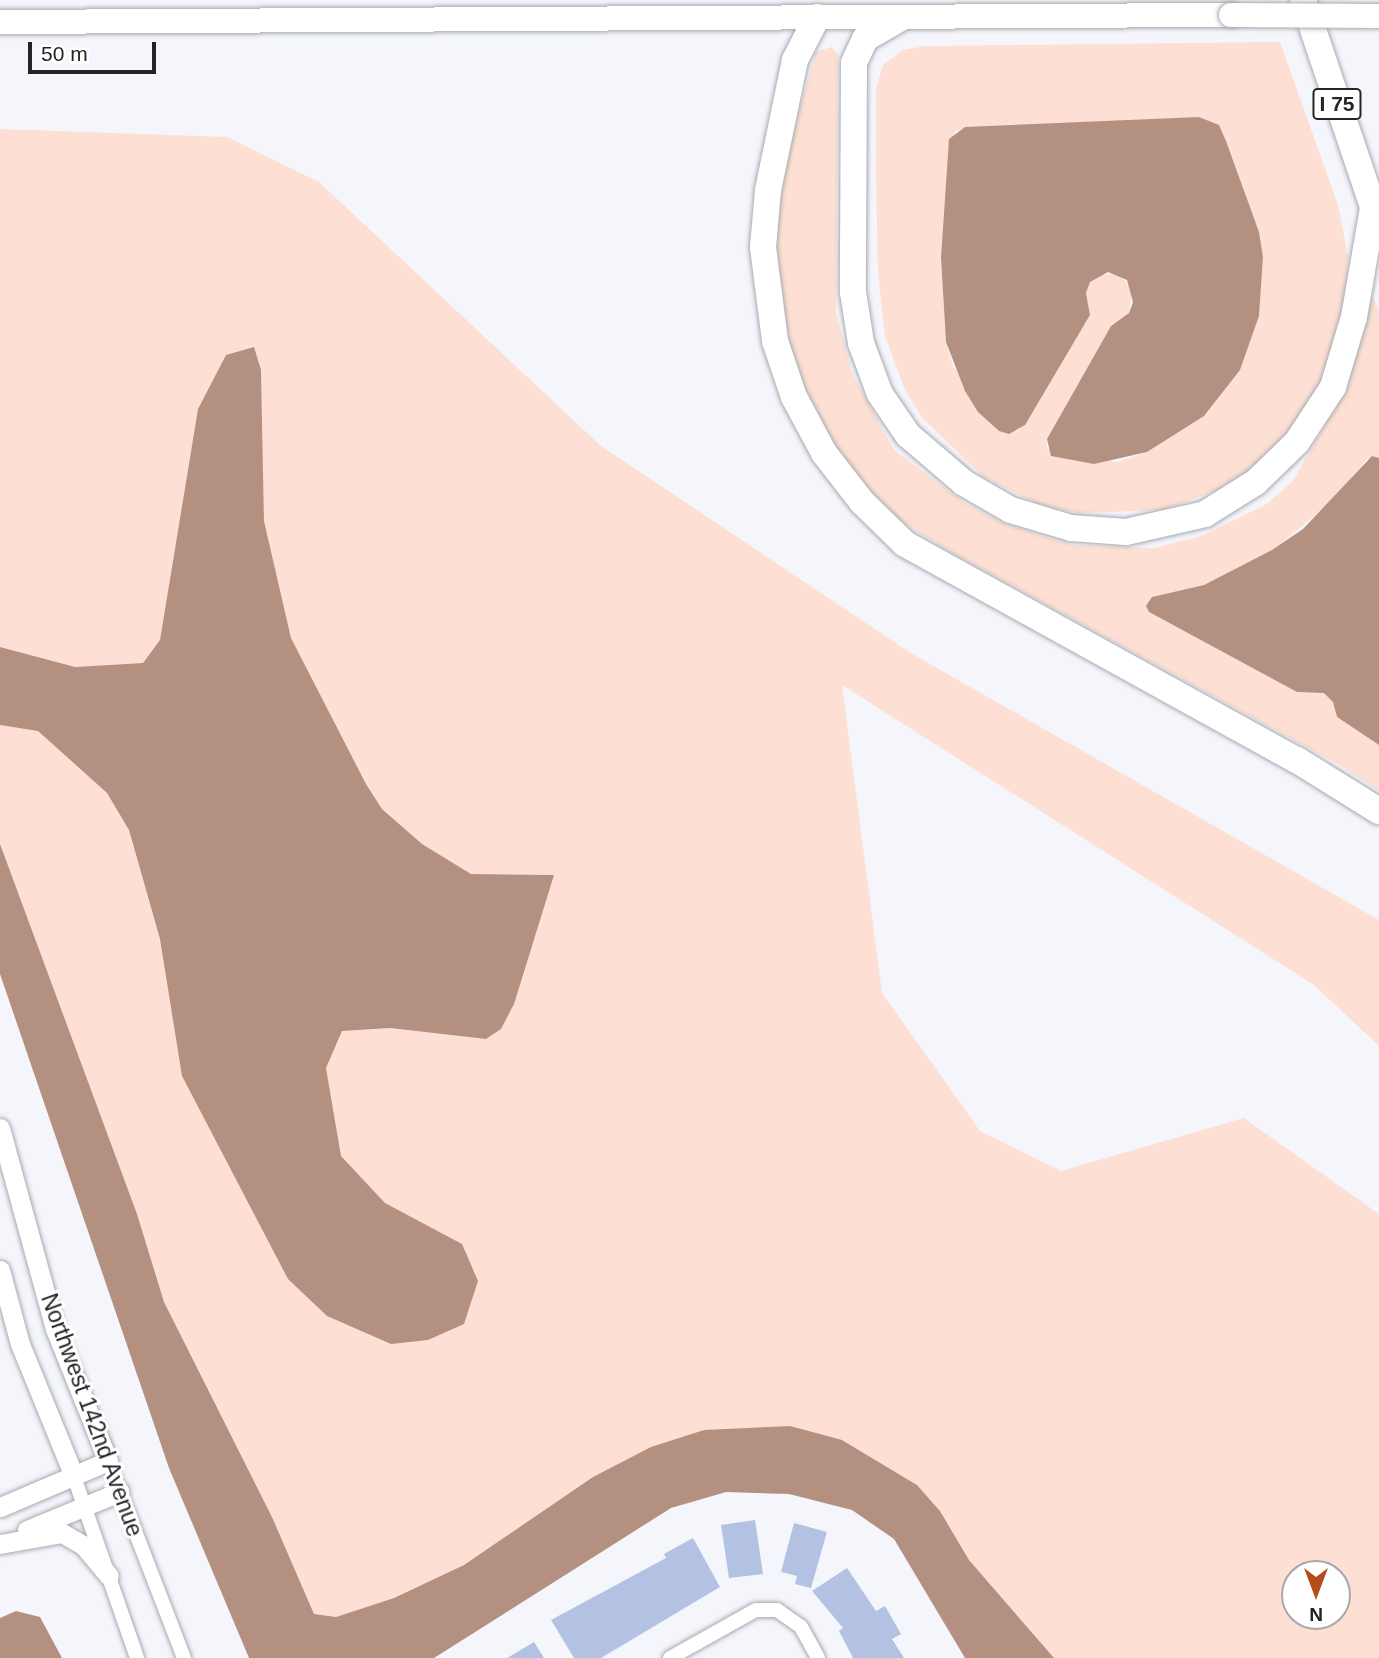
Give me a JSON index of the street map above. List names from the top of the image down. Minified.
{"streets":{"highway":["I 75"],"street":["Northwest 142nd Avenue"]},"scale_bar":"50 m","north":"bottom"}
